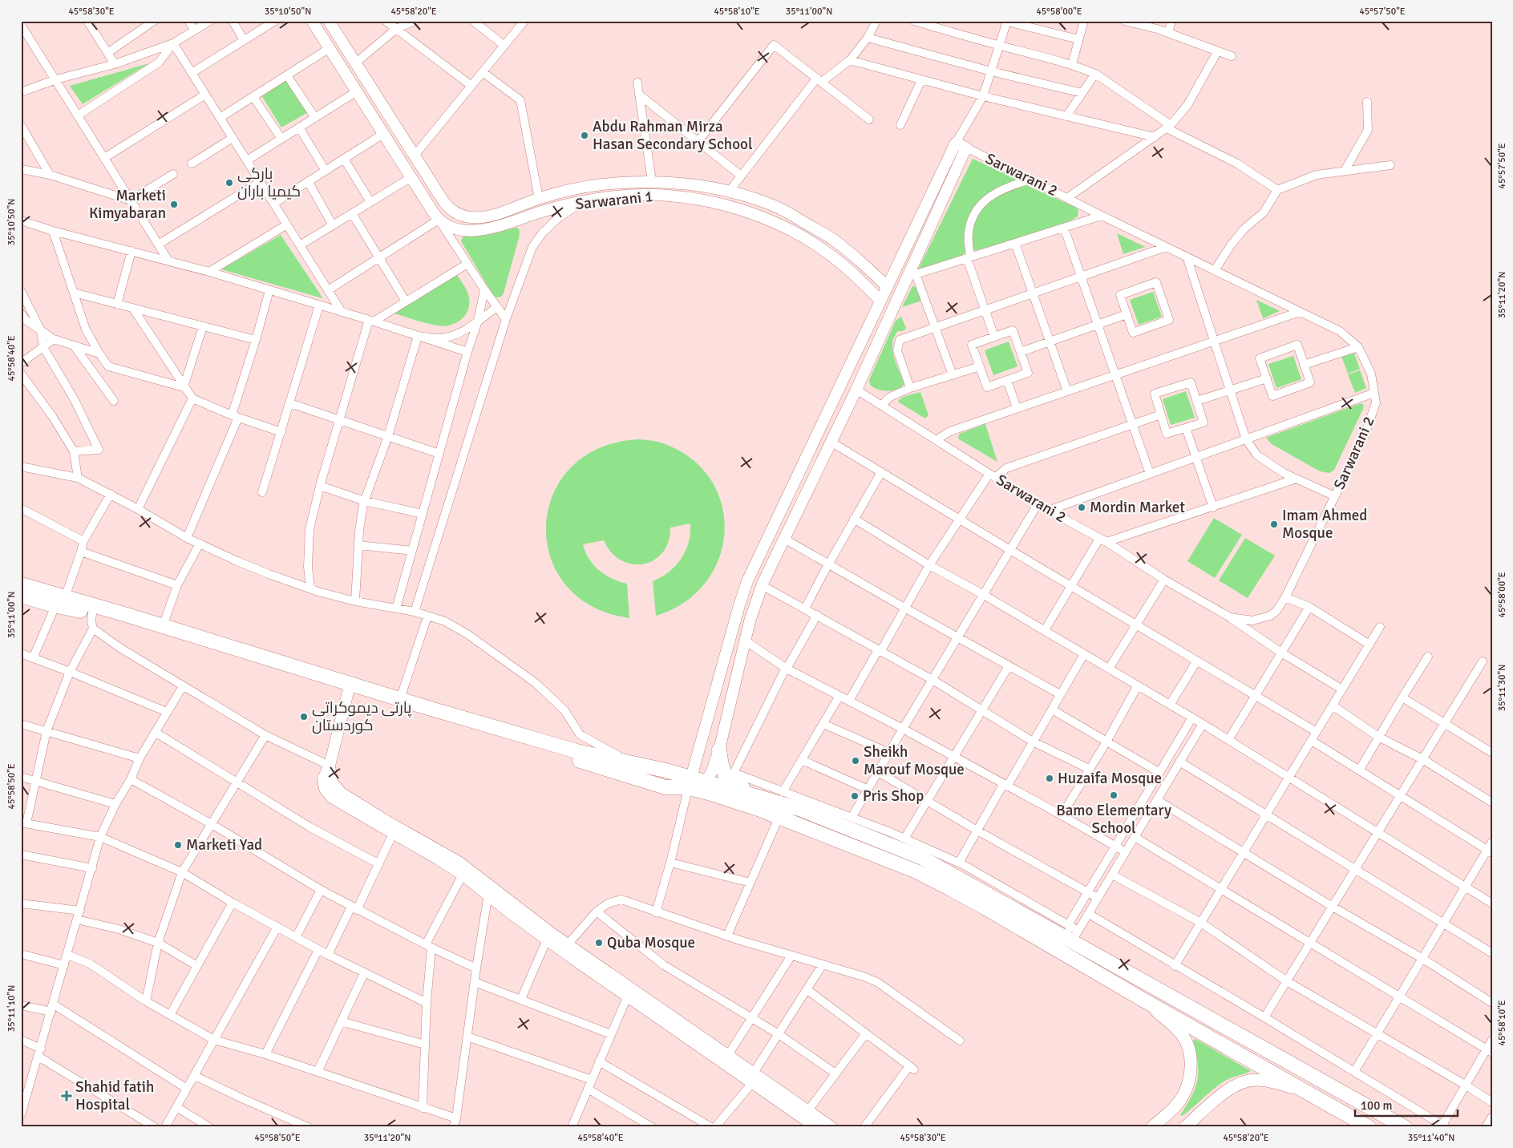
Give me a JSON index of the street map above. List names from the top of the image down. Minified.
{"streets":{"main road":["Sarwarani 2","Sarwarani 1"]},"places":{"other":["Abdu Rahman Mirza Hasan Secondary School","باركى كيميا باران","Marketi Kimyabaran","Mordin Market","Imam Ahmed Mosque","پارتی دیموکراتی کوردستان","Sheikh Marouf Mosque","Huzaifa Mosque","Bamo Elementary School","Pris Shop","Marketi Yad","Quba Mosque"],"health":["Shahid fatih Hospital"]},"scale_bar":"100 m","coordinates":["45°58'30\"E","35°10'50\"N","45°58'20\"E","45°58'10\"E","35°11'00\"N","45°58'00\"E","45°57'50\"E","35°11'20\"N","45°58'40\"E","35°11'30\"N","45°58'50\"E","35°11'10\"N","35°11'40\"N"]}
